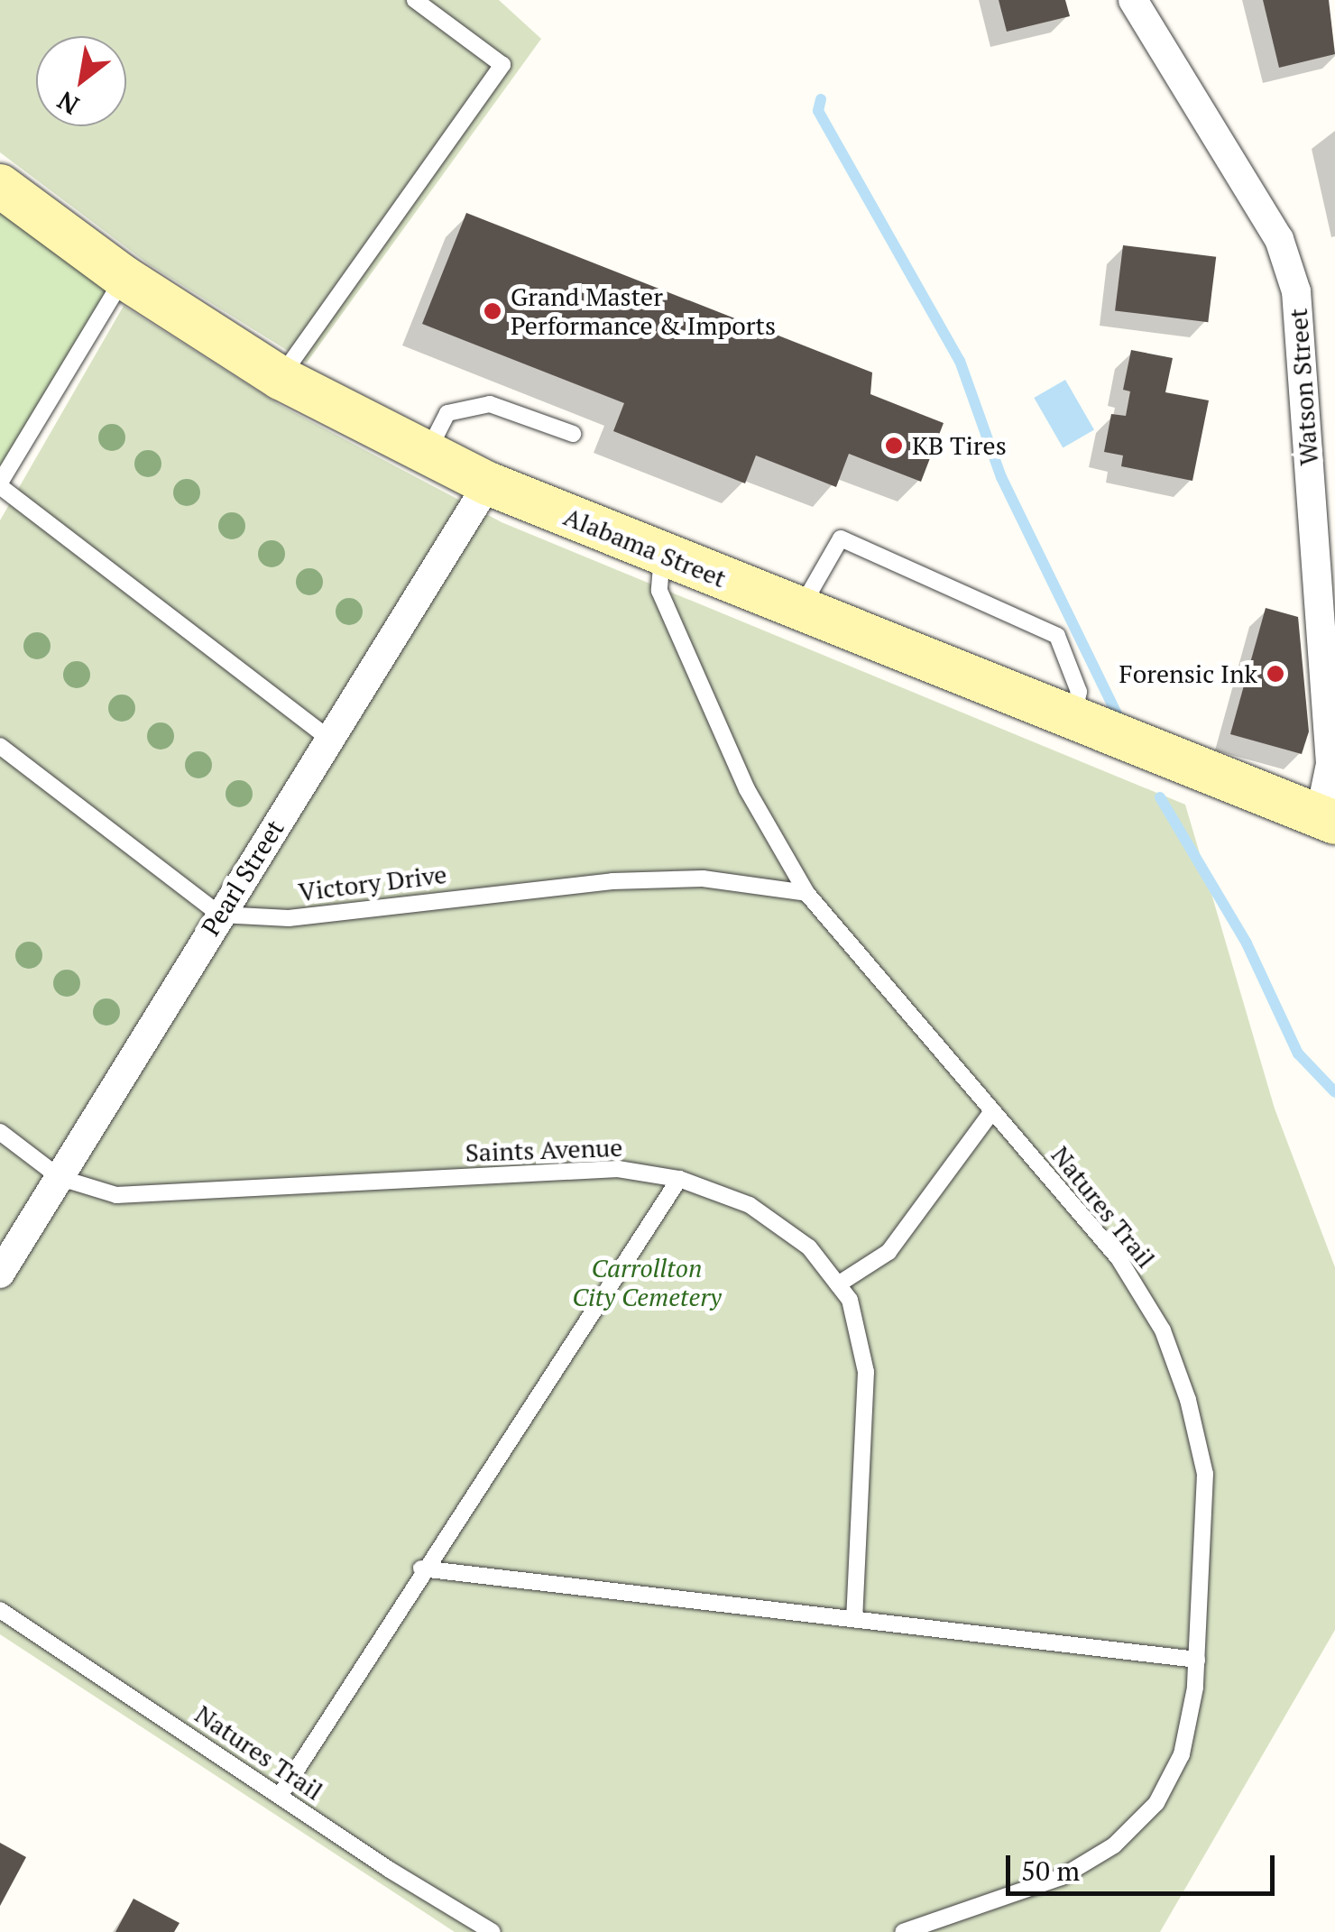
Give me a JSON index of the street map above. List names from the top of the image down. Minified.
{"streets":{"main road":["Alabama Street"],"street":["Watson Street","Pearl Street"],"lane":["Victory Drive","Saints Avenue","Natures Trail"]},"crossings":[["Watson Street","Alabama Street"],["Alabama Street","Pearl Street"],["Alabama Street","Natures Trail"],["Pearl Street","Victory Drive"],["Pearl Street","Saints Avenue"],["Victory Drive","Natures Trail"]],"parks":["Carrollton City Cemetery"],"places":["Grand Master Performance & Imports","KB Tires","Forensic Ink"],"scale_bar":"50 m","north":"bottom left"}
